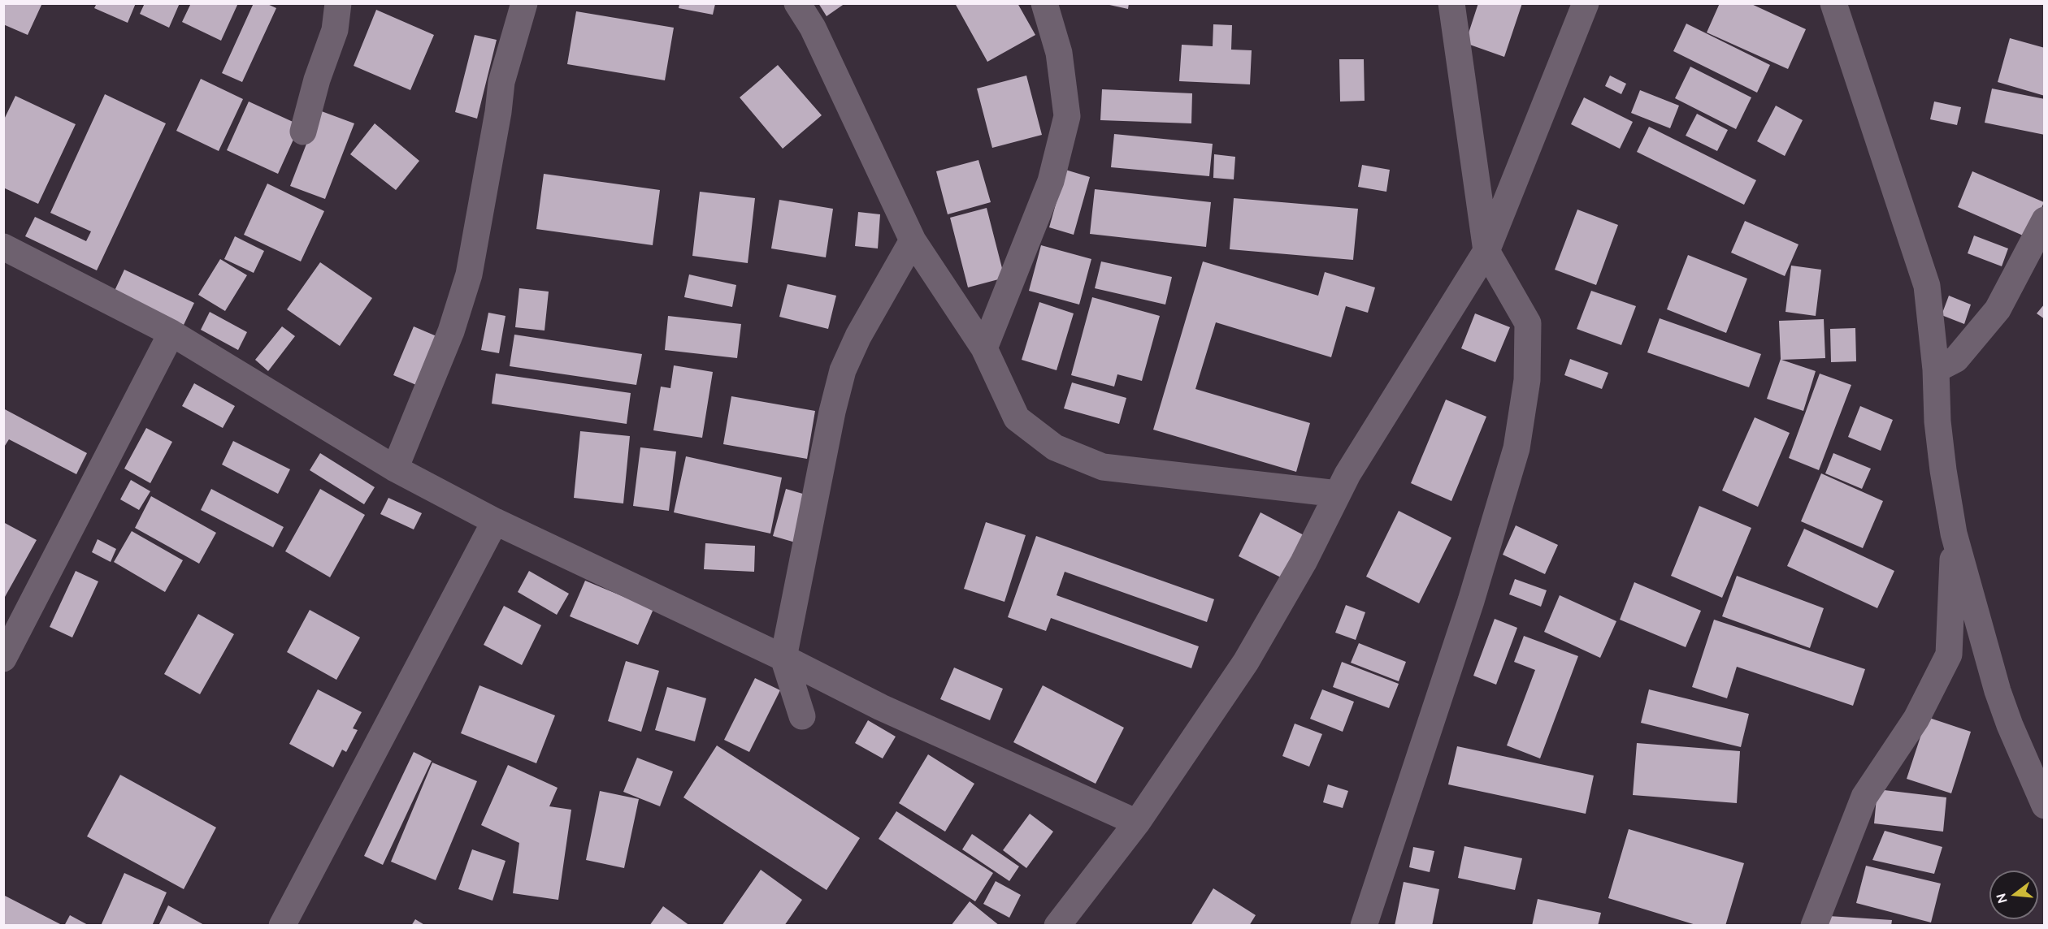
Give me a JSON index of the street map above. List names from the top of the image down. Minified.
{"north":"left"}
